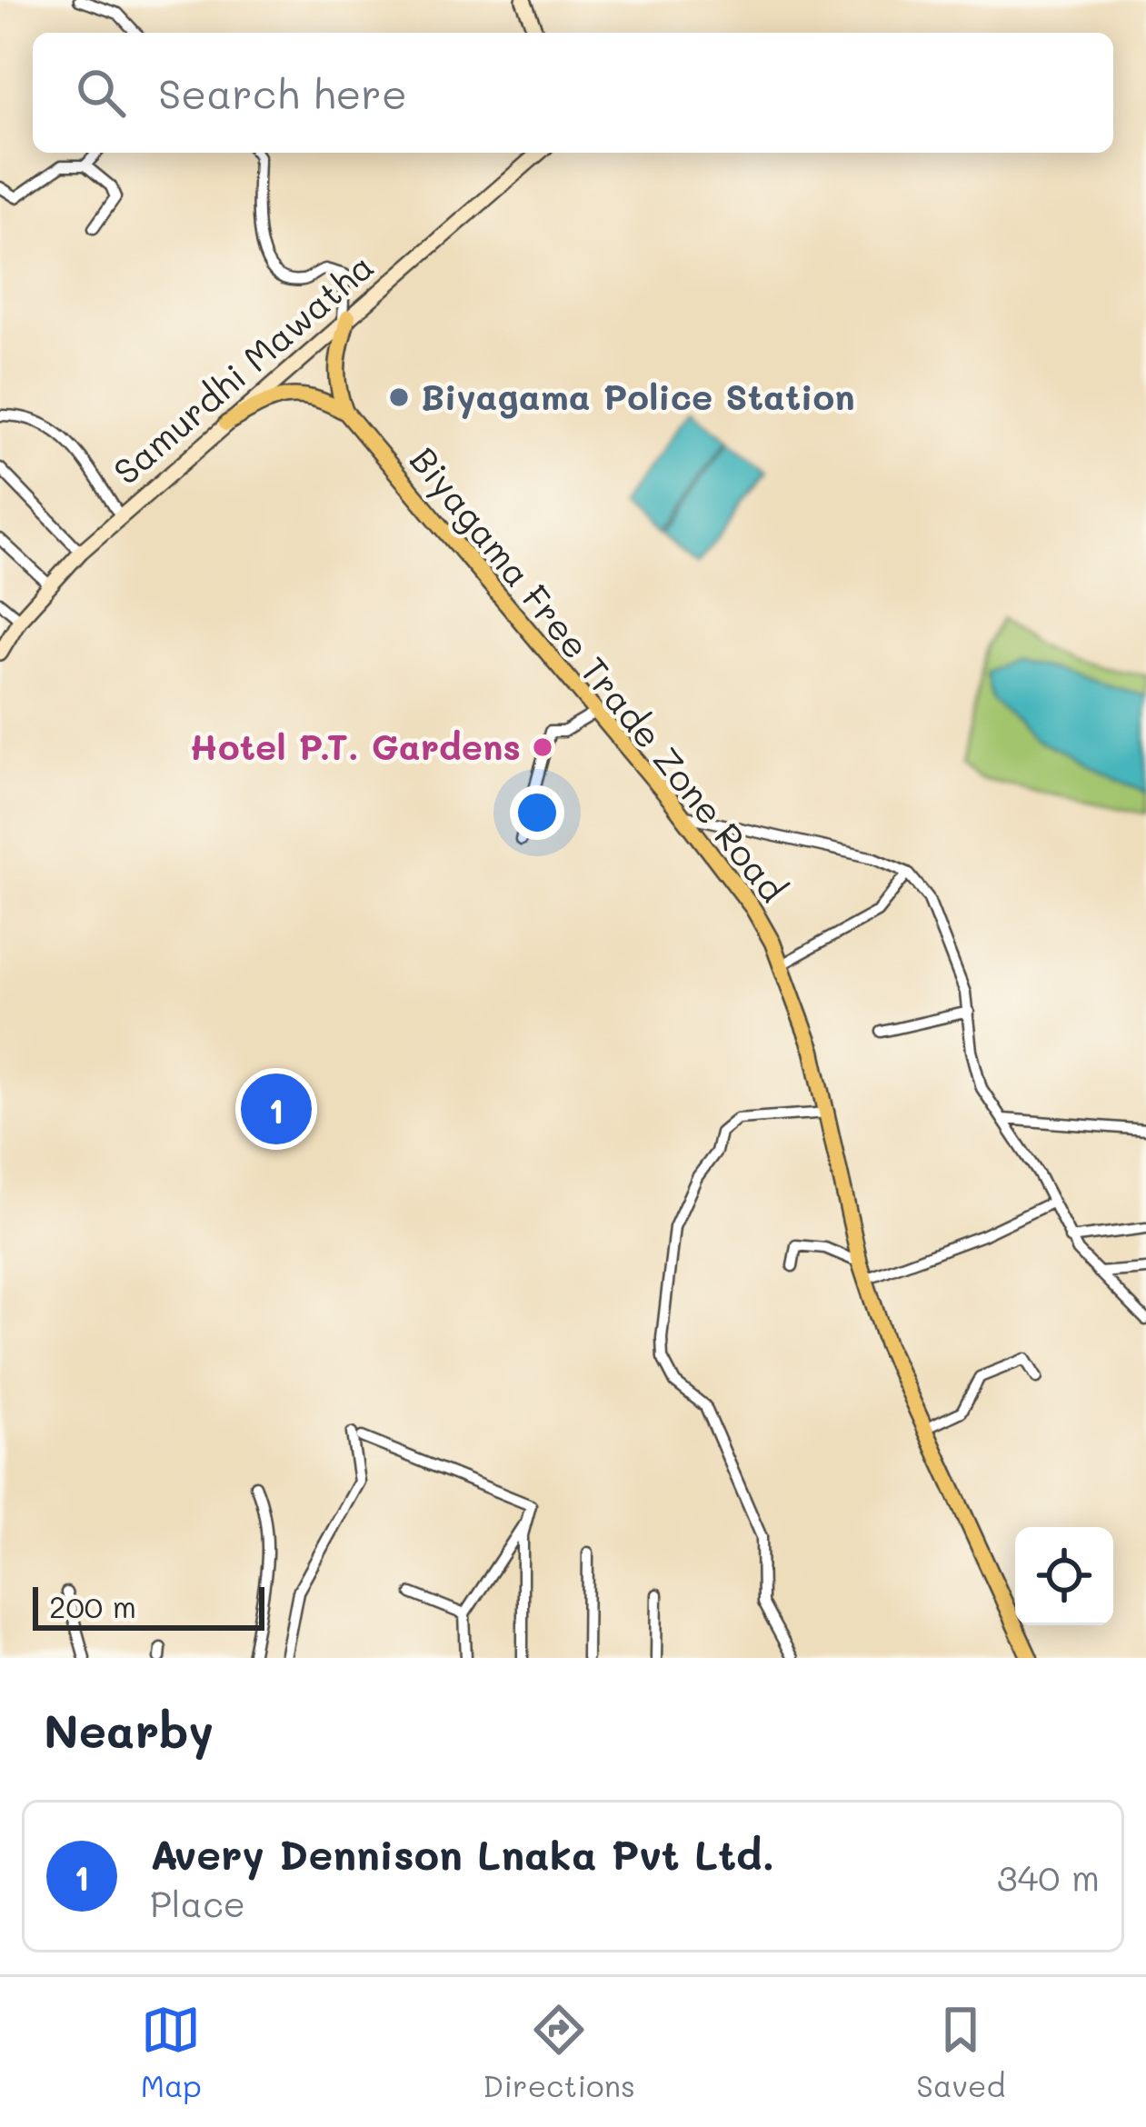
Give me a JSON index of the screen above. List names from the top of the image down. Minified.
{"streets":{"main road":["Samurdhi Mawatha","Biyagama Free Trade Zone Road"]},"crossings":[["Samurdhi Mawatha","Biyagama Free Trade Zone Road"]],"places":["Biyagama Police Station","Hotel P.T. Gardens"],"scale_bar":"200 m","page":{"search":"Search here","pins":"1","scale":"200 m","heading":"Nearby","list":[{"mark":"1","name":"Avery Dennison Lnaka Pvt Ltd.","note":"Place","value":"340 m"}],"nav":["Map","Directions","Saved"]}}
